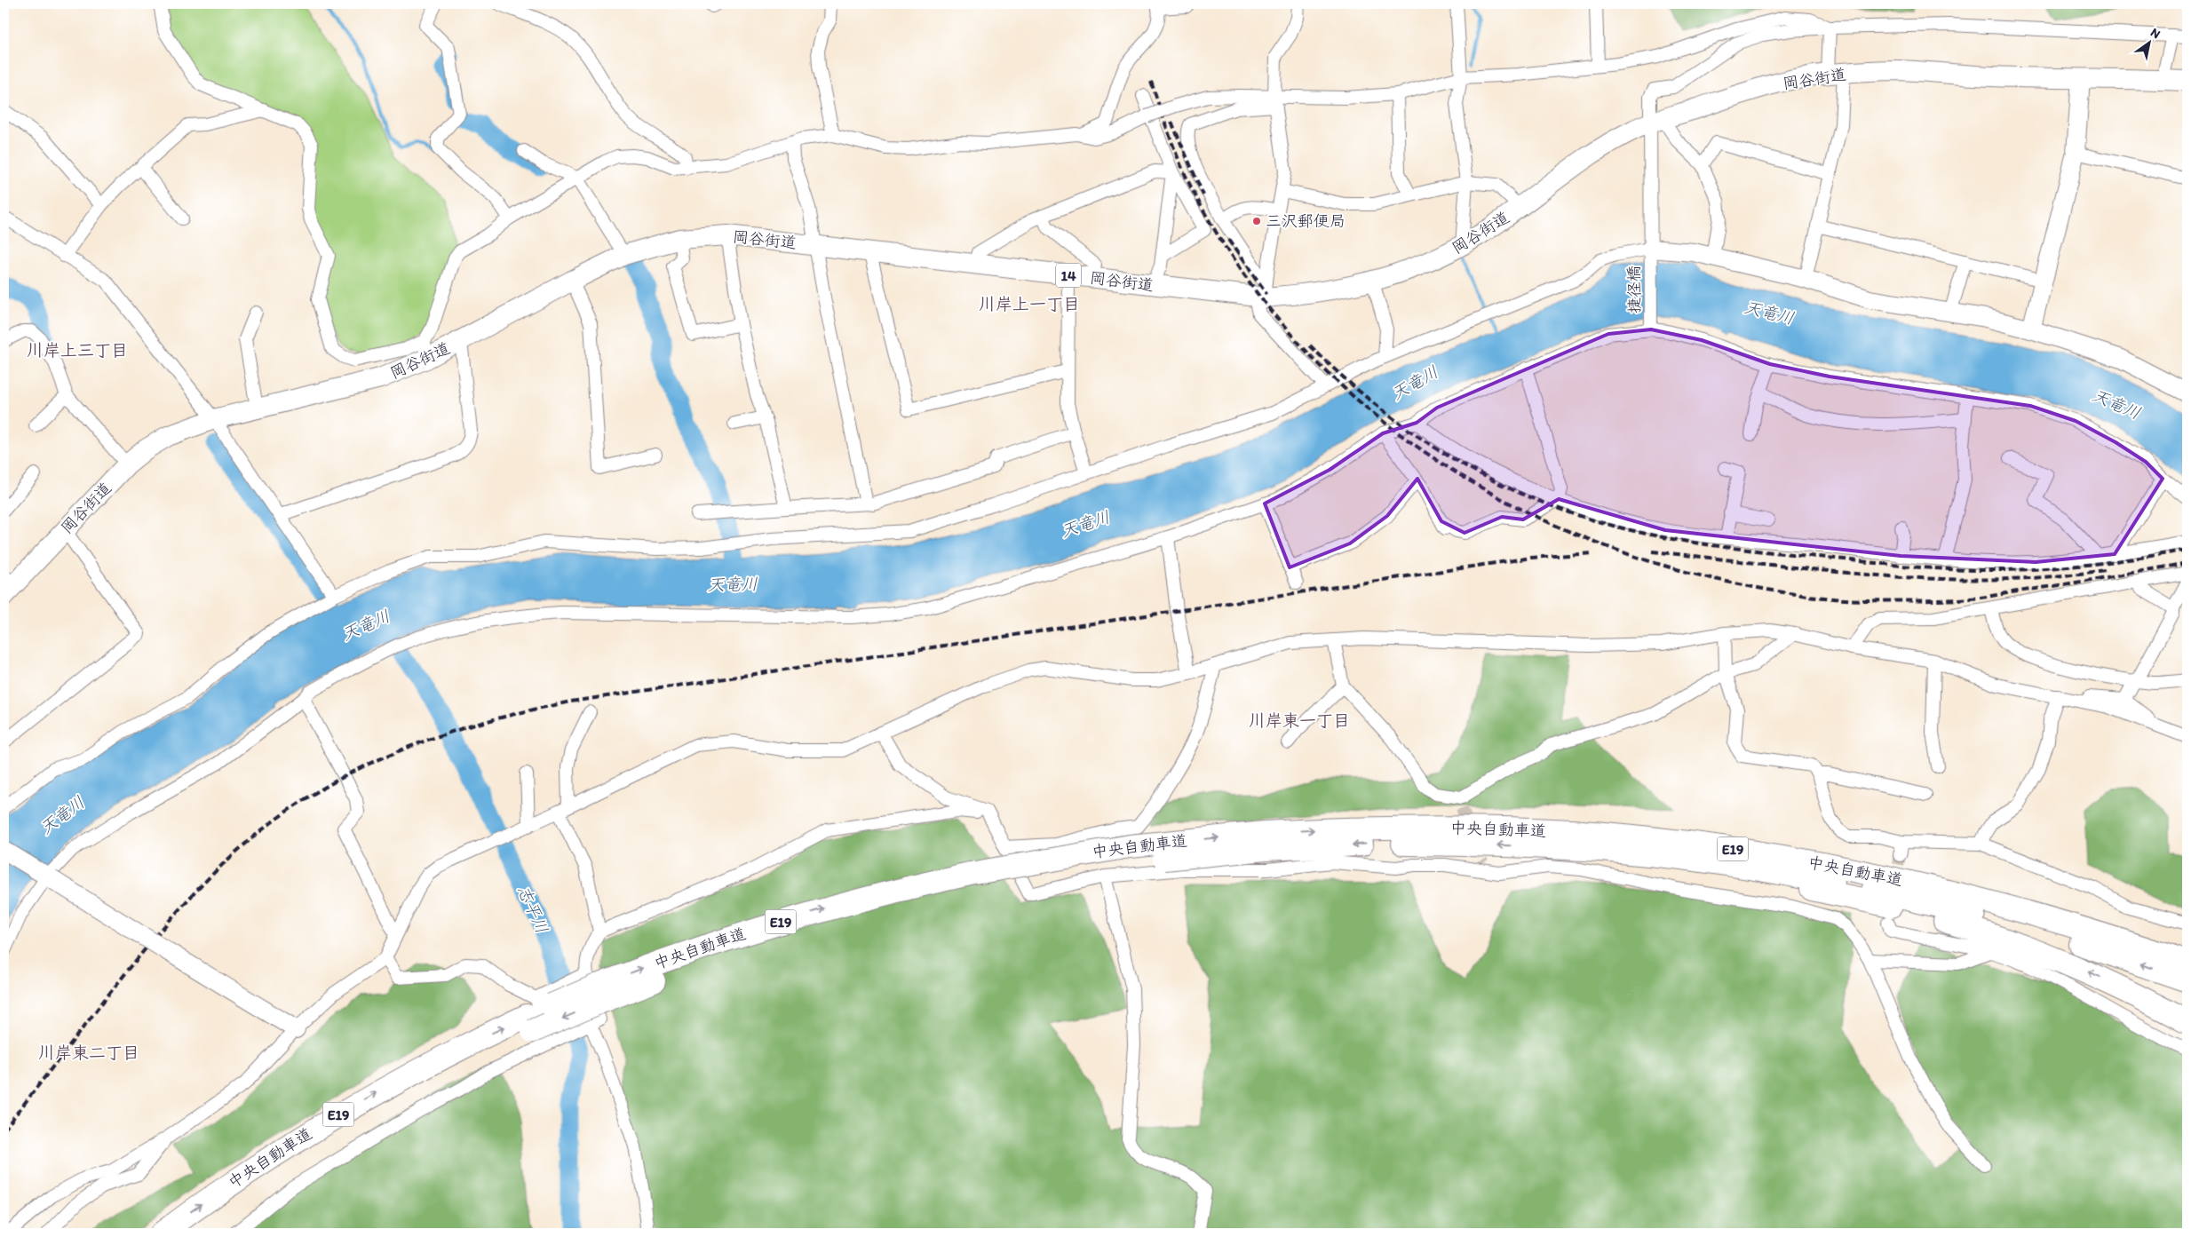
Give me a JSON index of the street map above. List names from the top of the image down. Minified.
{"streets":{"highway":["中央自動車道","E19"],"main road":["岡谷街道","14"],"street":["捷径橋"]},"crossings":[["岡谷街道","捷径橋"]],"districts":["川岸上一丁目","川岸上三丁目","川岸東一丁目","川岸東二丁目"],"water":["天竜川","志平川"],"places":["三沢郵便局"],"north":"top right"}
